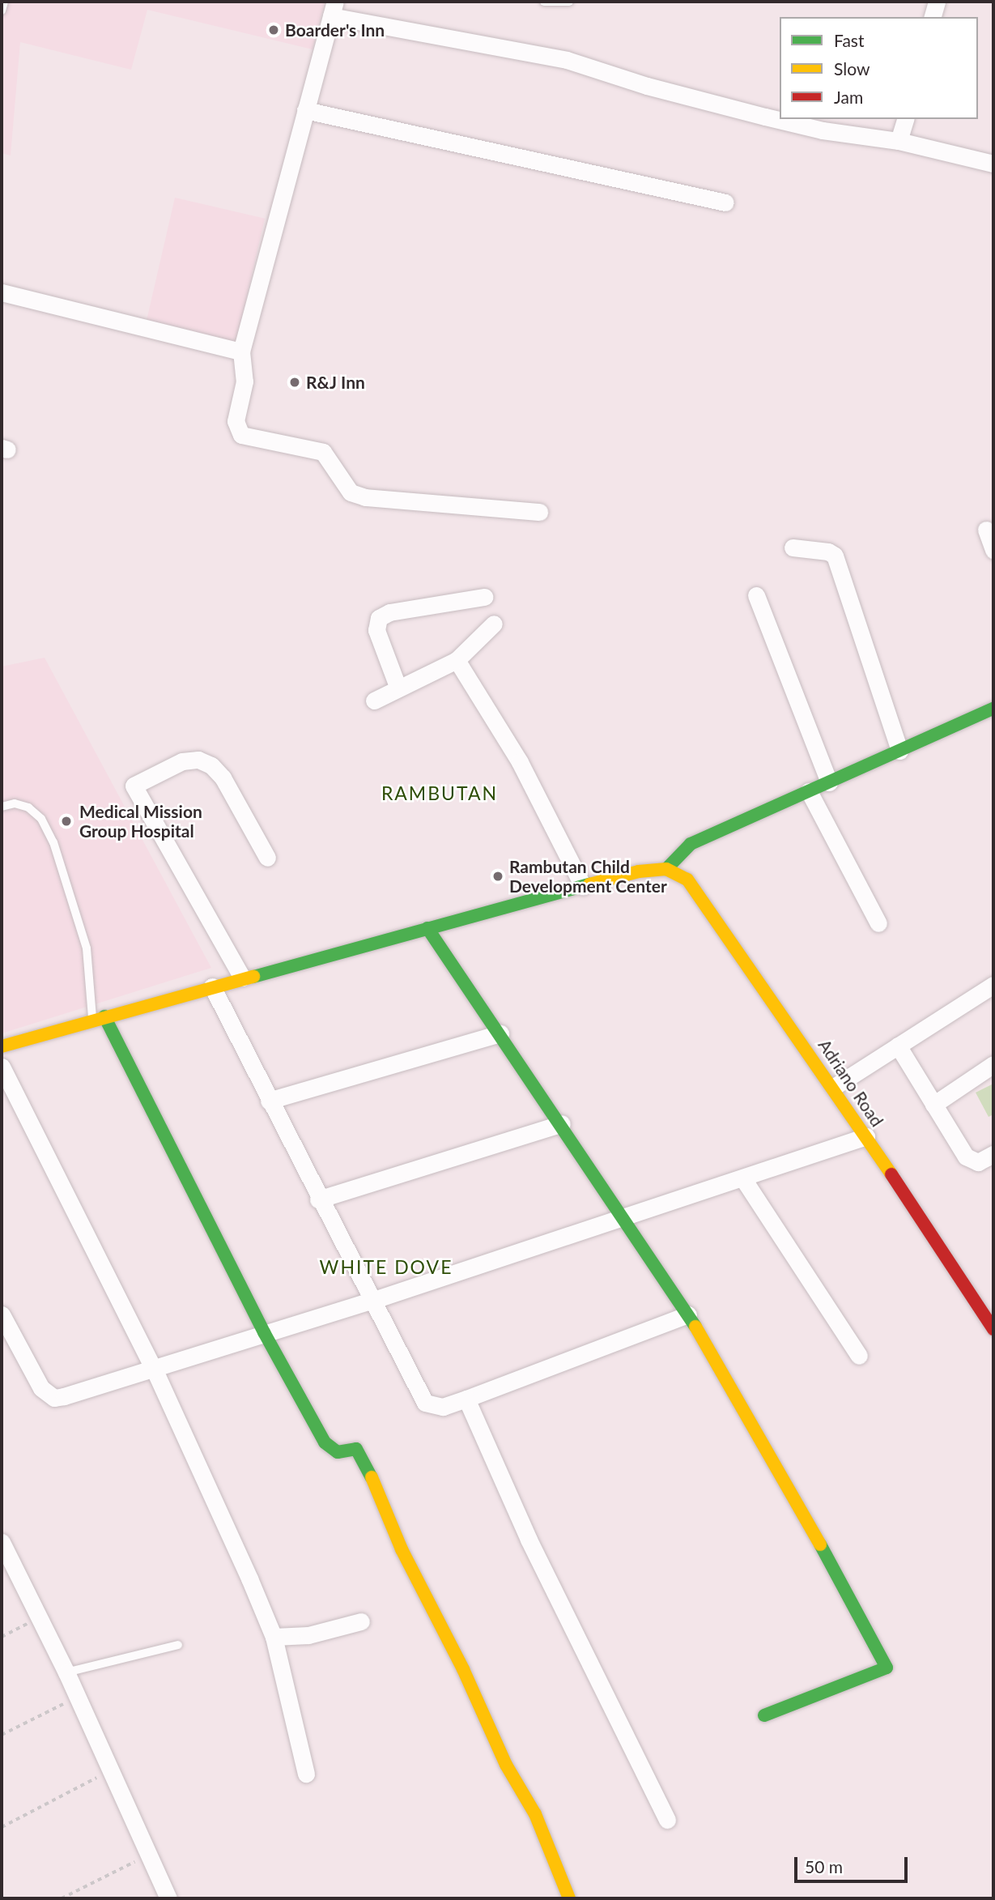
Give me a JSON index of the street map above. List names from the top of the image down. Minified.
{"streets":{"street":["Adriano Road"]},"districts":["RAMBUTAN","WHITE DOVE"],"places":["Boarder's Inn","R&J Inn","Medical Mission Group Hospital","Rambutan Child Development Center"],"legend":["Fast","Slow","Jam"],"scale_bar":"50 m"}
